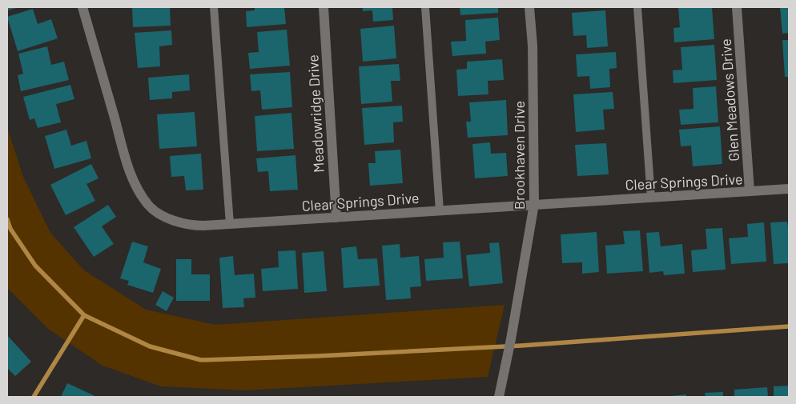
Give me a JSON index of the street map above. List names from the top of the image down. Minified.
{"streets":{"street":["Glen Meadows Drive","Meadowridge Drive","Brookhaven Drive","Clear Springs Drive"]},"crossings":[["Glen Meadows Drive","Clear Springs Drive"],["Meadowridge Drive","Clear Springs Drive"],["Brookhaven Drive","Clear Springs Drive"]]}
